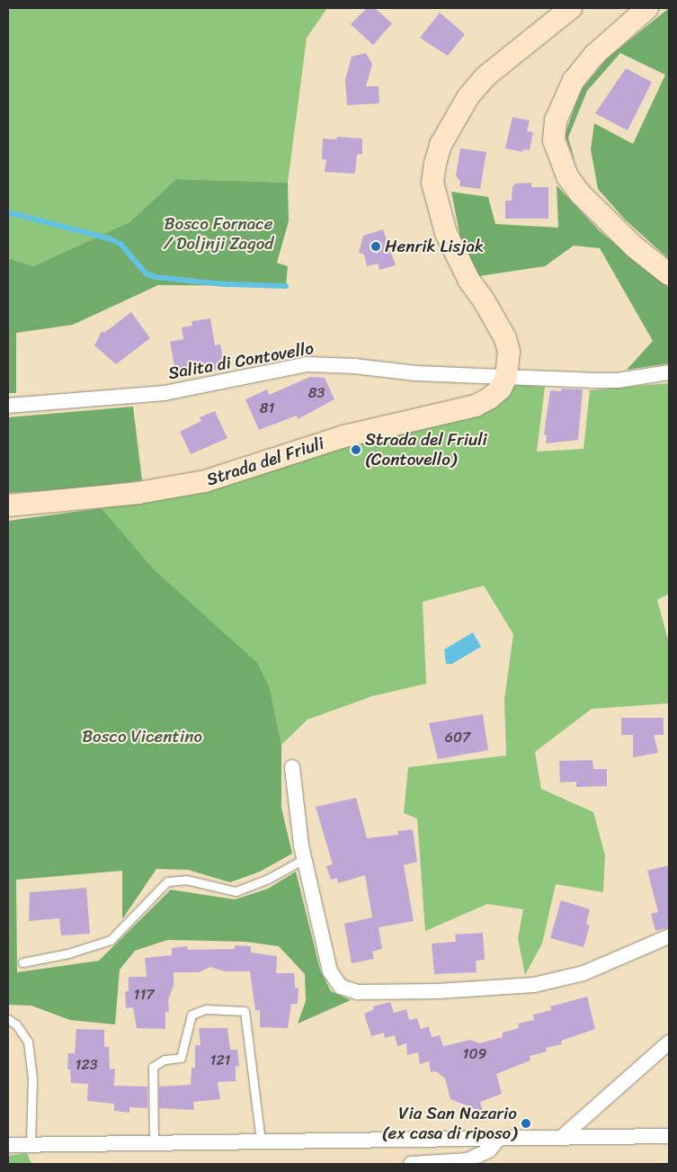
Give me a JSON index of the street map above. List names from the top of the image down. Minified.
{"streets":{"main road":["Strada del Friuli"],"street":["Salita di Contovello"]},"crossings":[["Salita di Contovello","Strada del Friuli"]],"parks":["Bosco Fornace / Doljnji Zagod","Bosco Vicentino"],"places":["Henrik Lisjak","Strada del Friuli (Contovello)","Via San Nazario (ex casa di riposo)"],"house_numbers":["83","81","607","117","109","121","123"]}
